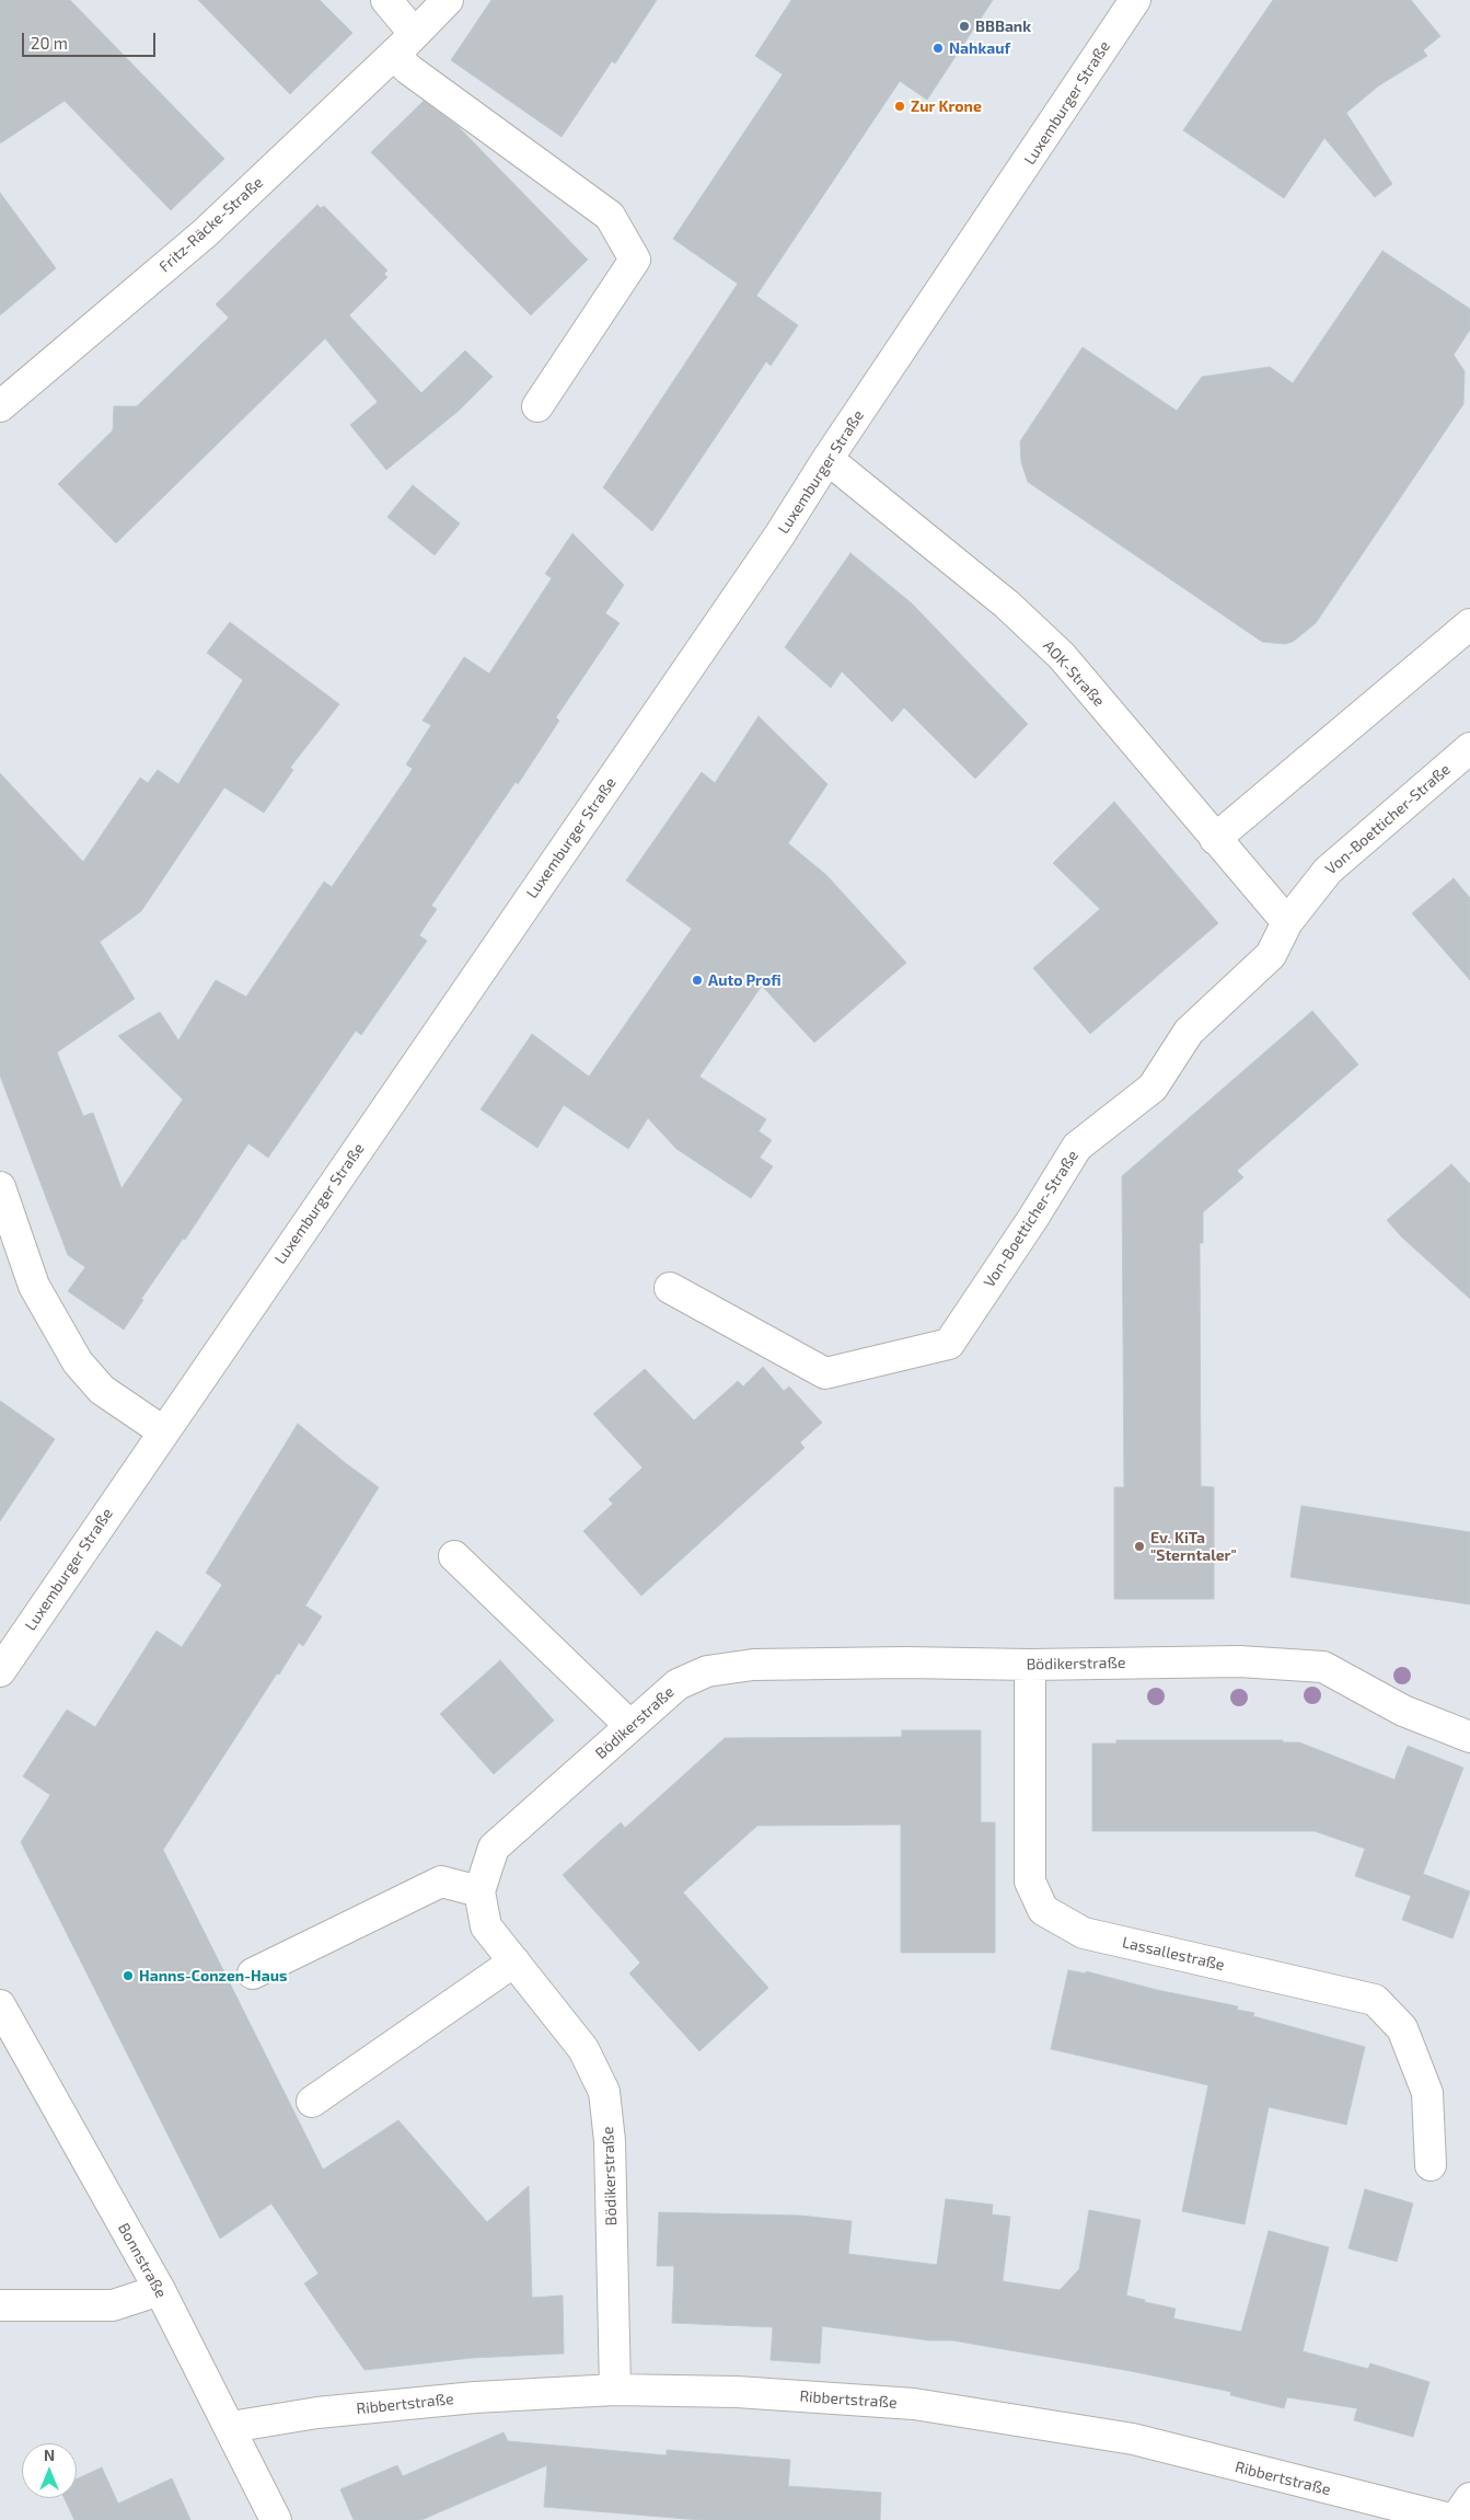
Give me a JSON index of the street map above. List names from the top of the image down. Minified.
{"streets":{"street":["Luxemburger Straße","Fritz-Räcke-Straße","AOK-Straße","Von-Boetticher-Straße","Bödikerstraße","Lassallestraße","Bonnstraße","Ribbertstraße"]},"crossings":[["Luxemburger Straße","AOK-Straße"],["AOK-Straße","Von-Boetticher-Straße"],["Bödikerstraße","Lassallestraße"],["Bödikerstraße","Ribbertstraße"],["Bonnstraße","Ribbertstraße"]],"places":["BBBank","Nahkauf","Zur Krone","Auto Profi","Ev. KiTa \"Sterntaler\"","Hanns-Conzen-Haus"],"scale_bar":"20 m","north":"top"}
